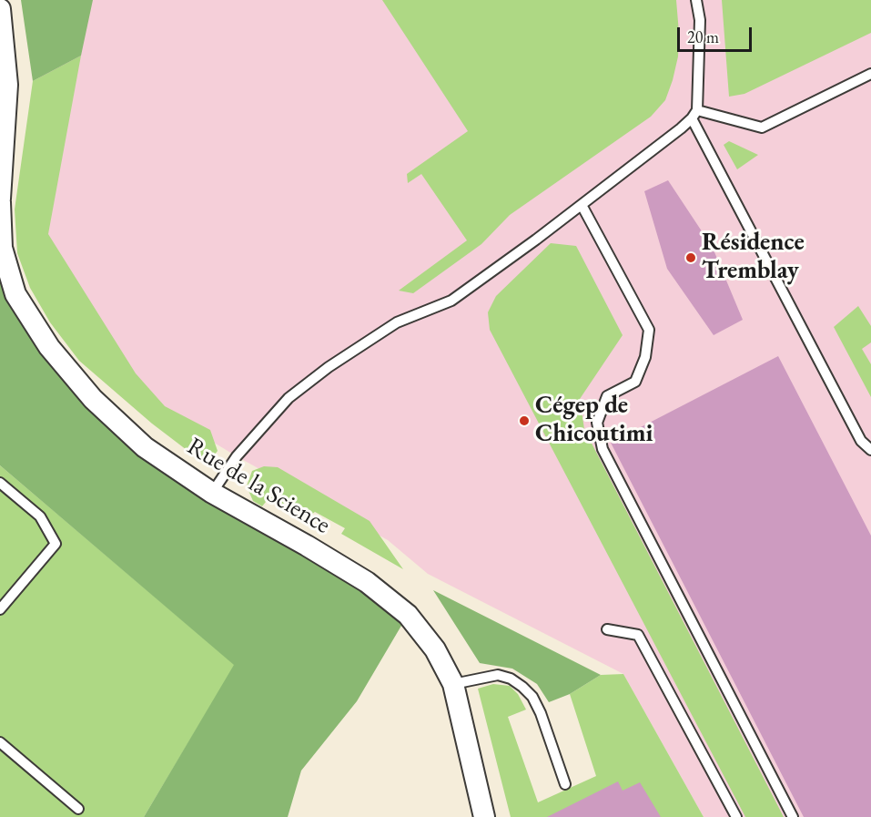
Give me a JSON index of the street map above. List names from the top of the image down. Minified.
{"streets":{"street":["Rue de la Science"]},"places":["Résidence Tremblay","Cégep de Chicoutimi"],"scale_bar":"20 m"}
